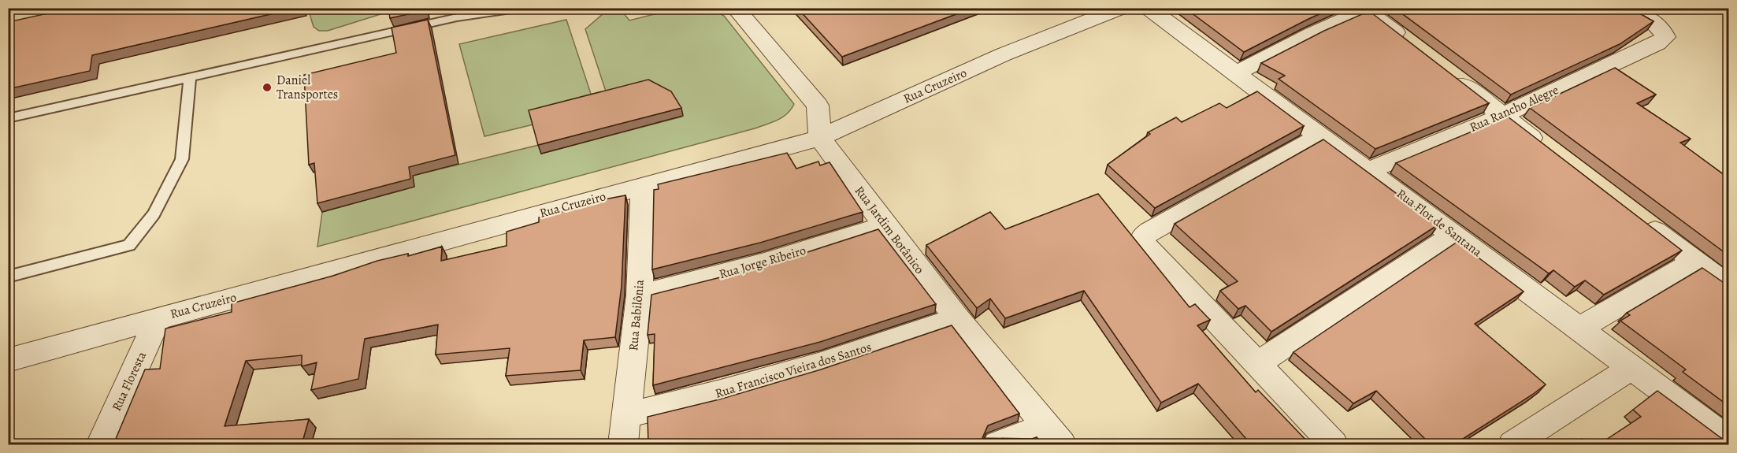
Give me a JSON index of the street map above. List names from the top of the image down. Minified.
{"streets":{"street":["Rua Cruzeiro","Rua Rancho Alegre","Rua Flor de Santana","Rua Jardim Botânico","Rua Jorge Ribeiro","Rua Babilônia","Rua Francisco Vieira dos Santos","Rua Floresta"]},"crossings":[["Rua Cruzeiro","Rua Jardim Botânico"],["Rua Cruzeiro","Rua Babilônia"],["Rua Cruzeiro","Rua Floresta"],["Rua Rancho Alegre","Rua Flor de Santana"],["Rua Jardim Botânico","Rua Jorge Ribeiro"],["Rua Jardim Botânico","Rua Francisco Vieira dos Santos"],["Rua Jorge Ribeiro","Rua Babilônia"],["Rua Babilônia","Rua Francisco Vieira dos Santos"]],"places":["Daniel Transportes"]}
